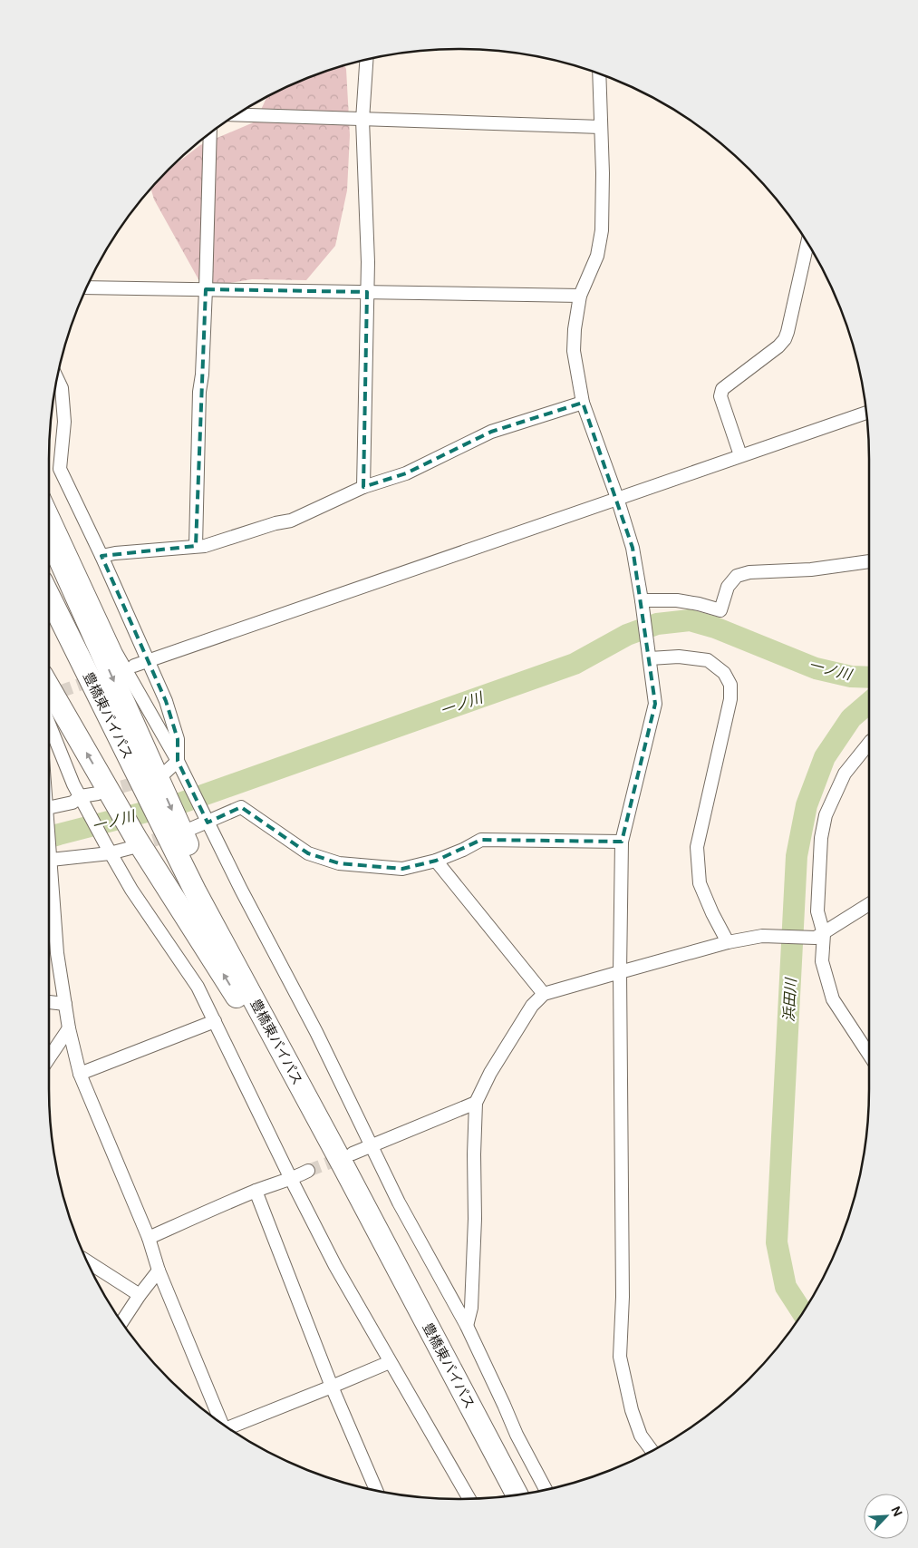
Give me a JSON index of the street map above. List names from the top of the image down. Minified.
{"streets":{"highway":["豊橋東バイパス"]},"water":["一ノ川","浜田川"],"north":"top right"}
